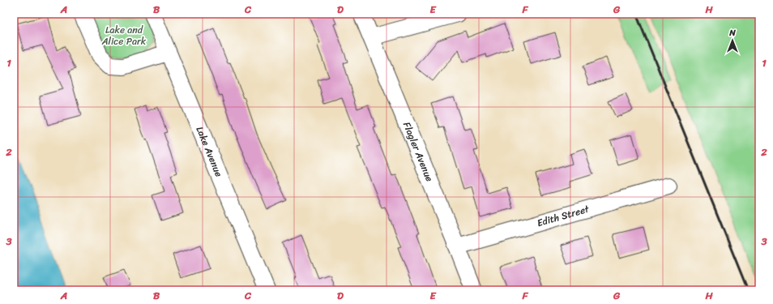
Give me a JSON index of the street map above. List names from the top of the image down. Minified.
{"streets":{"street":["Flagler Avenue","Lake Avenue","Edith Street"]},"crossings":[["Flagler Avenue","Edith Street"]],"parks":["Lake and Alice Park"],"north":"top","grid":{"columns":["A","B","C","D","E","F","G","H"],"rows":["1","2","3"]}}
